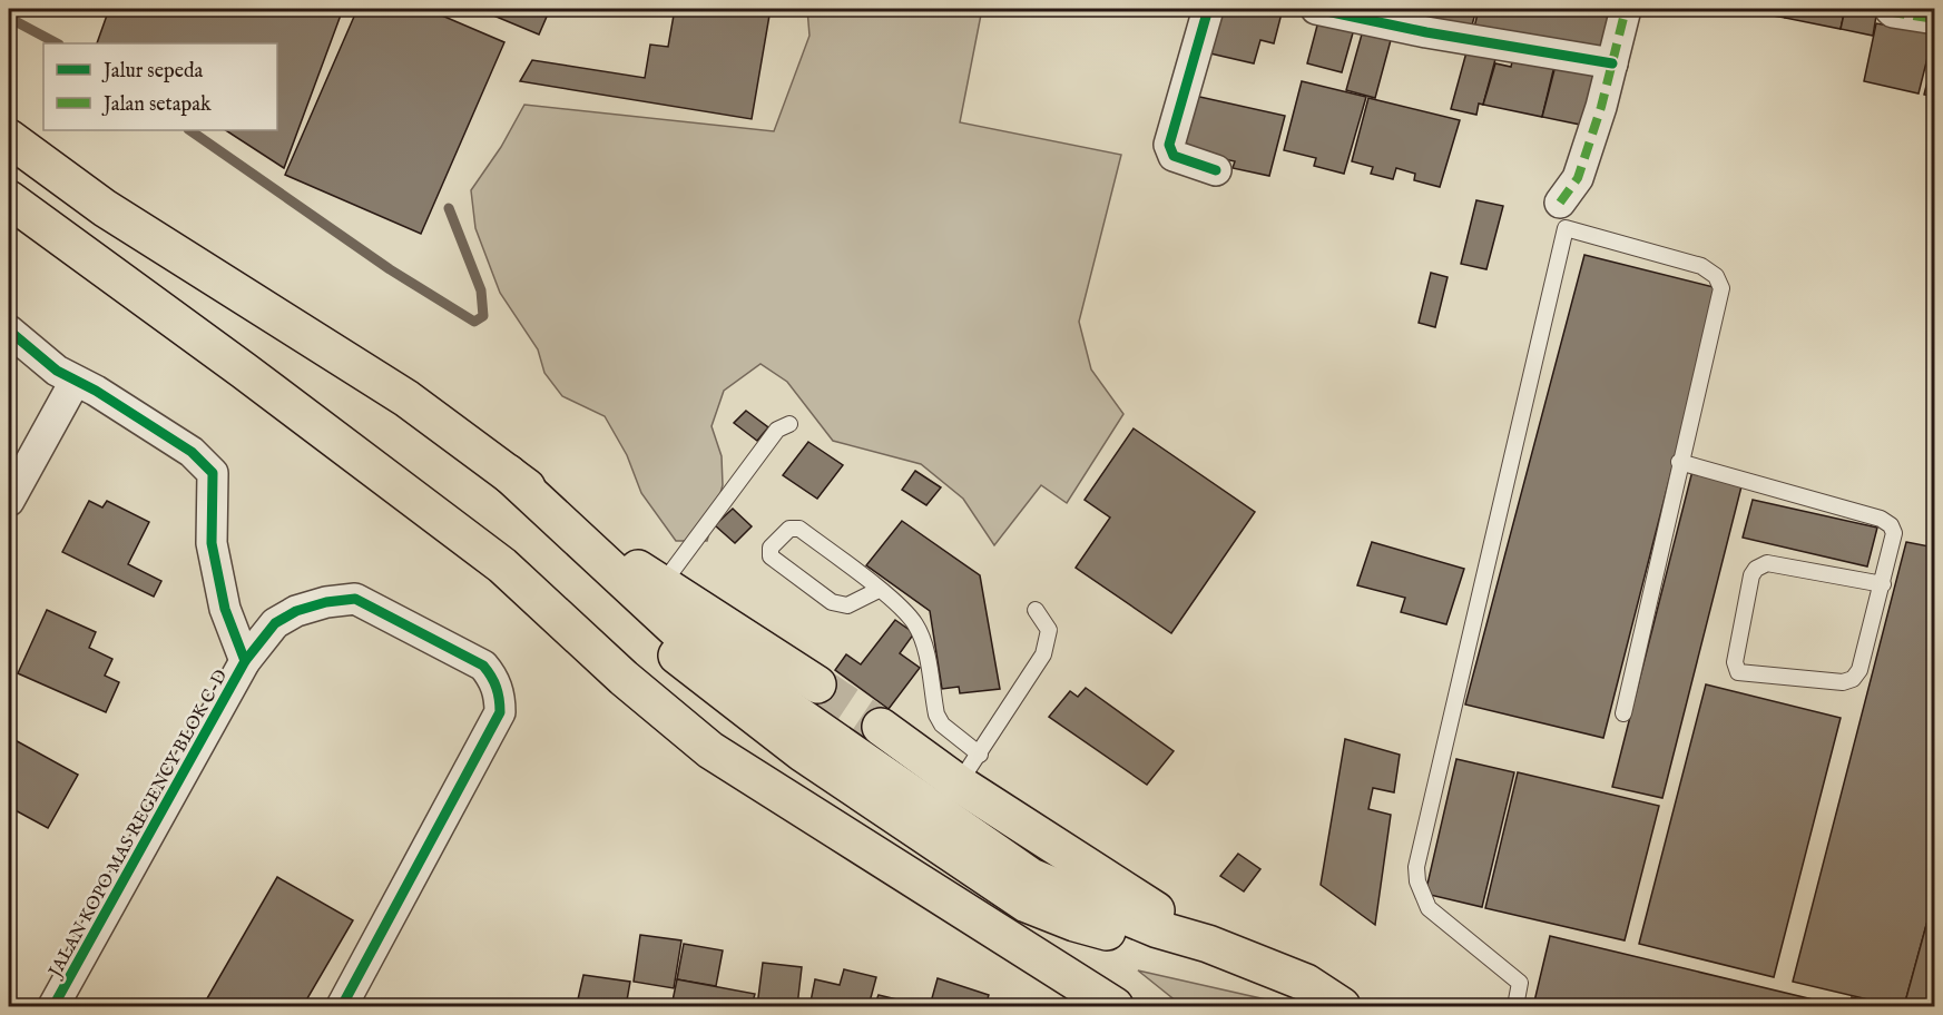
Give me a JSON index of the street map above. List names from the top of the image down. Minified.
{"streets":{"street":["JALAN KOPO MAS REGENCY BLOK C-D"]},"legend":["Jalur sepeda","Jalan setapak"]}
